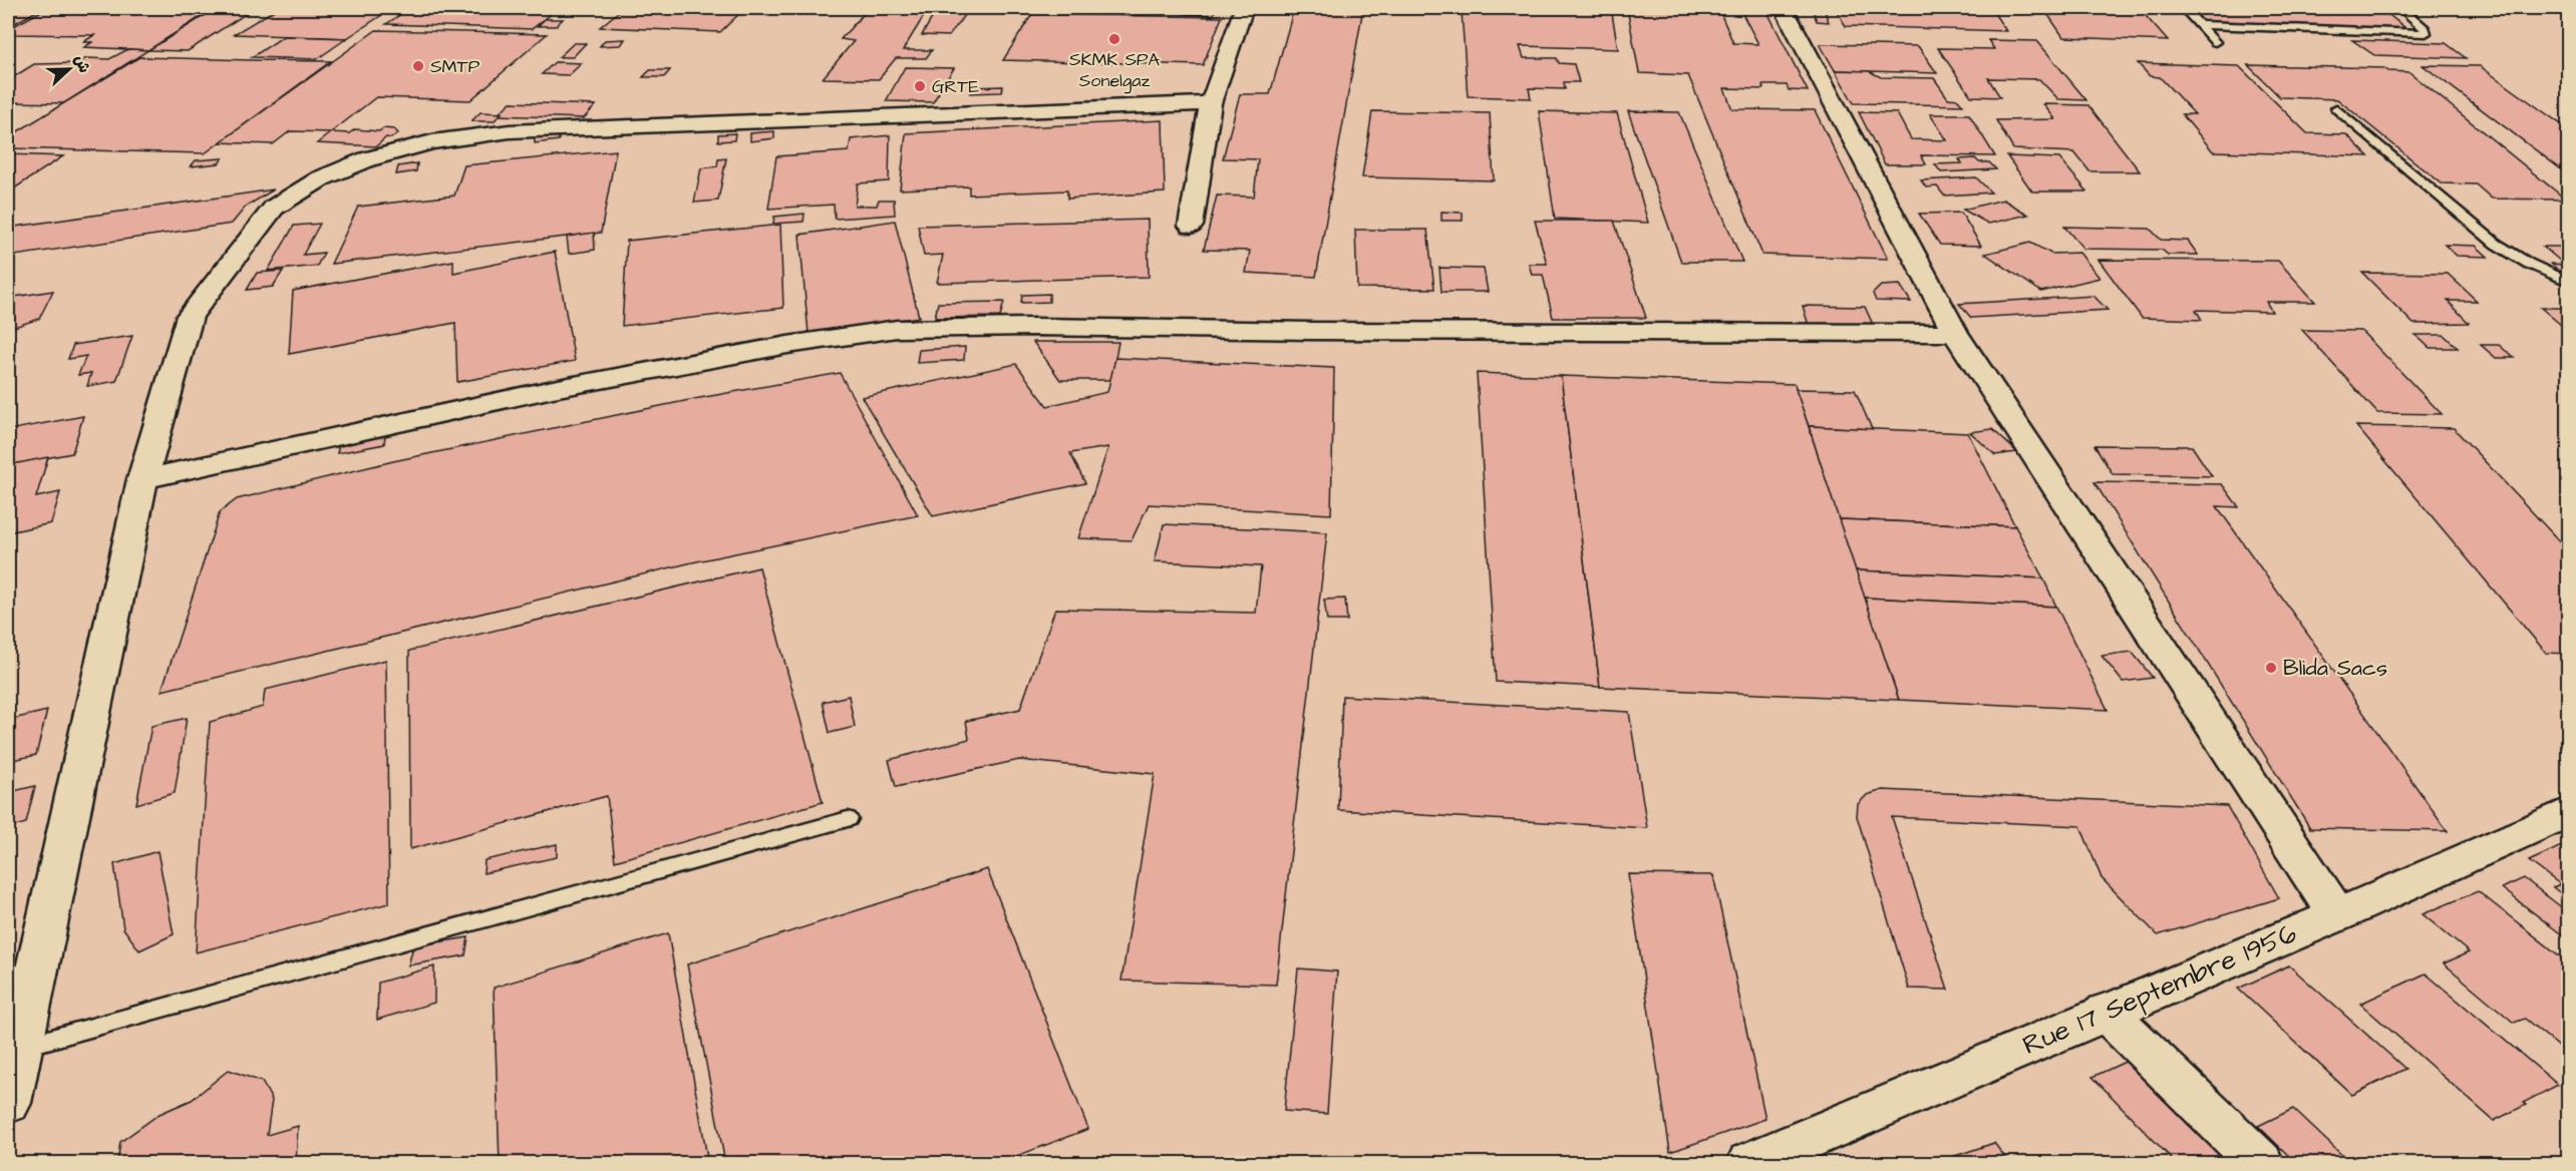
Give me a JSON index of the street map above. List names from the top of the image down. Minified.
{"streets":{"street":["Rue 17 Septembre 1956"]},"places":["SKMK SPA Sonelgaz","SMTP","GRTE","Blida Sacs"],"north":"right"}
